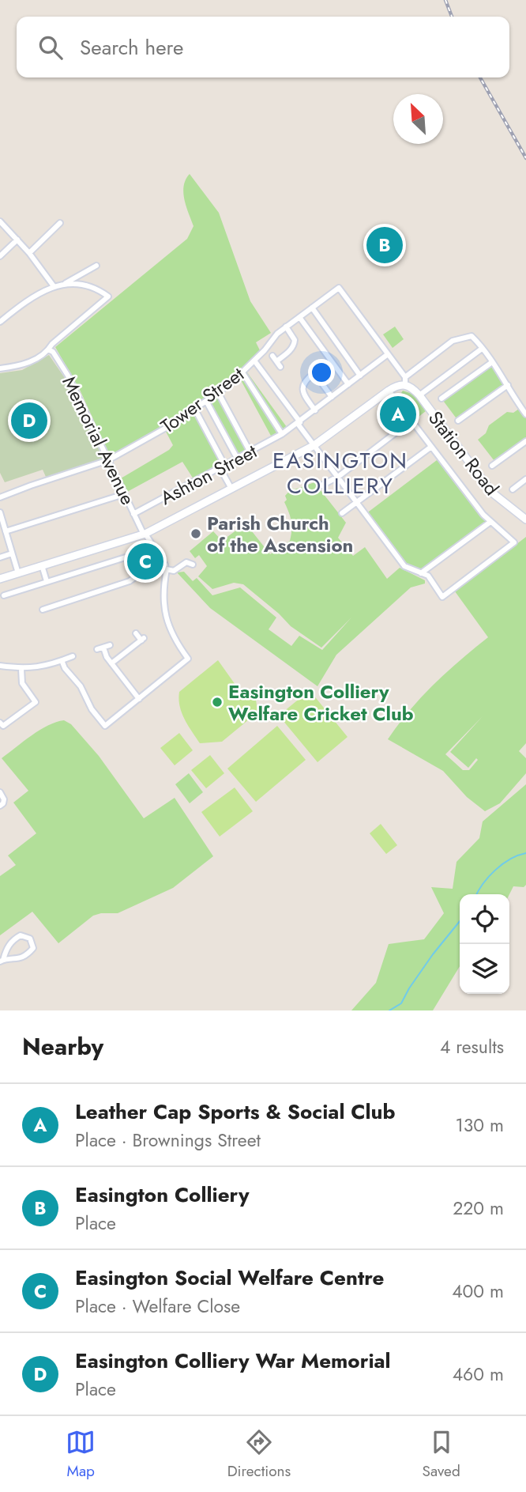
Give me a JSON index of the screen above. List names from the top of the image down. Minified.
{"streets":{"main road":["Station Road"],"street":["Tower Street","Memorial Avenue","Ashton Street"]},"crossings":[["Tower Street","Memorial Avenue"],["Tower Street","Ashton Street"],["Memorial Avenue","Ashton Street"]],"districts":["EASINGTON COLLIERY"],"places":["Parish Church of the Ascension","Easington Colliery Welfare Cricket Club"],"north":"top left","page":{"search":"Search here","pins":["B","A","D","C"],"heading":["Nearby","4 results"],"list":[{"mark":"A","name":"Leather Cap Sports & Social Club","note":"Place · Brownings Street","value":"130 m"},{"mark":"B","name":"Easington Colliery","note":"Place","value":"220 m"},{"mark":"C","name":"Easington Social Welfare Centre","note":"Place · Welfare Close","value":"400 m"},{"mark":"D","name":"Easington Colliery War Memorial","note":"Place","value":"460 m"}],"nav":["Map","Directions","Saved"]}}
